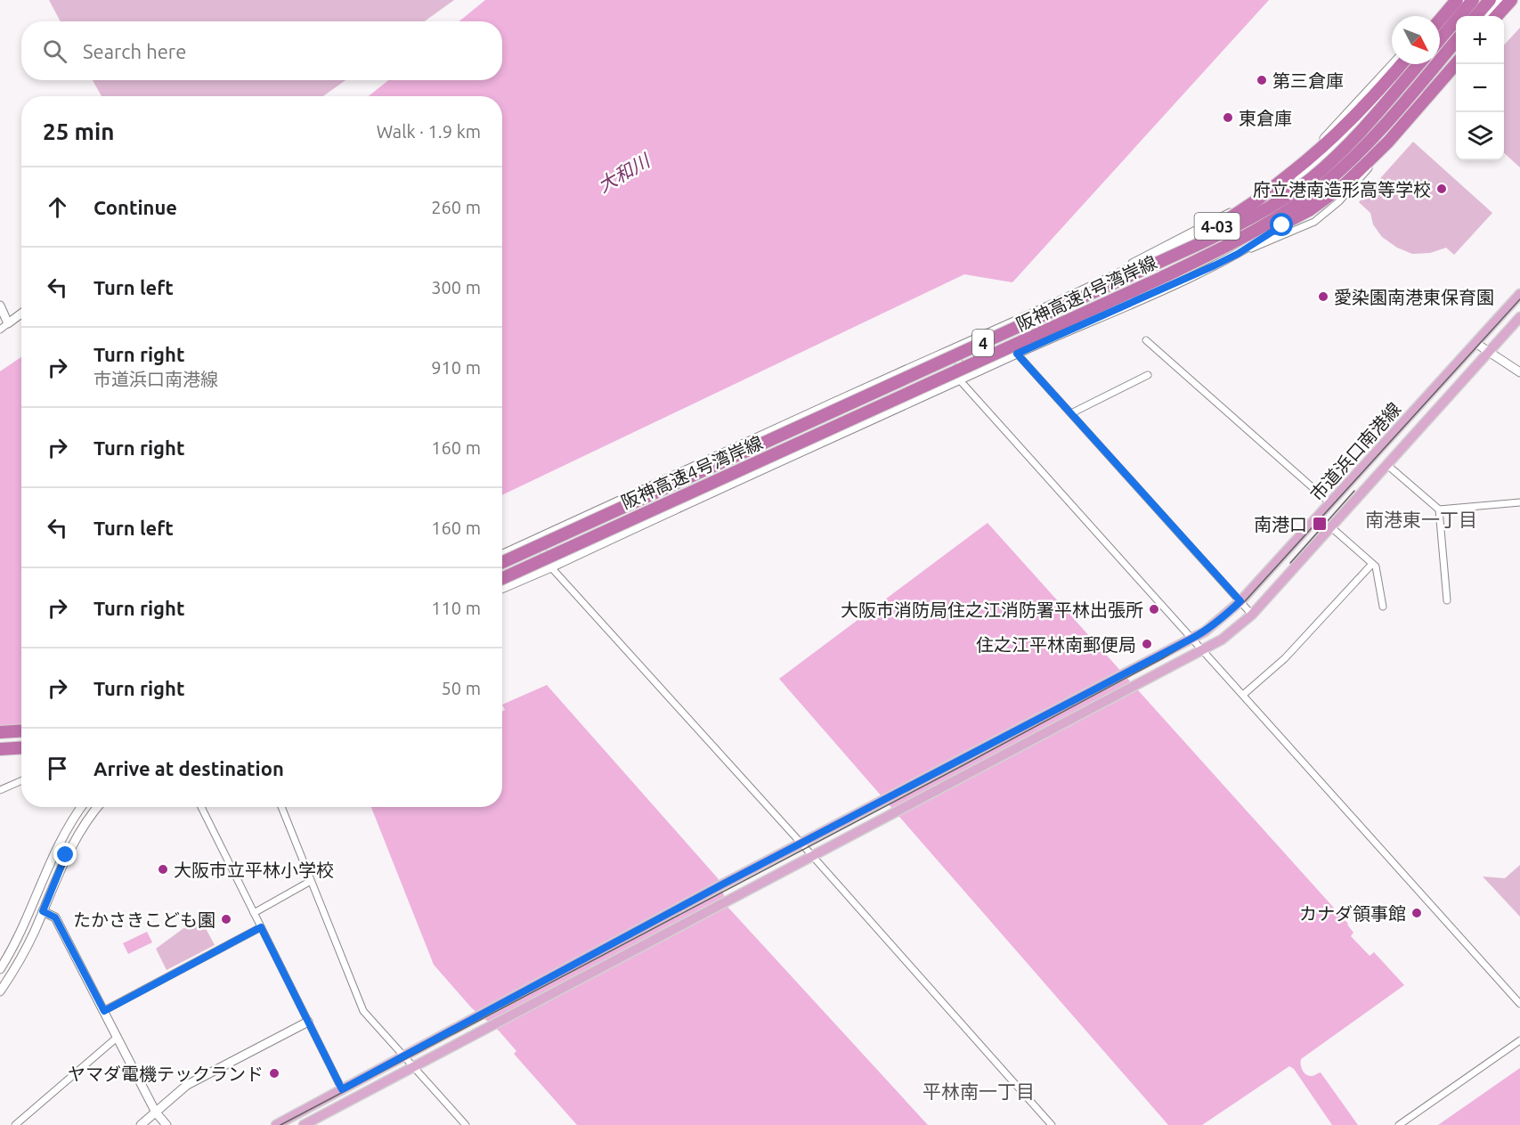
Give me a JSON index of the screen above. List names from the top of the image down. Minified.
{"streets":{"highway":["4-03","阪神高速4号湾岸線","4"],"main road":["市道浜口南港線"]},"crossings":[["4-03","阪神高速4号湾岸線"]],"districts":["南港東一丁目","平林南一丁目"],"water":["大和川"],"places":{"other":["第三倉庫","東倉庫","府立港南造形高等学校","愛染園南港東保育園","大阪市消防局住之江消防署平林出張所","住之江平林南郵便局","大阪市立平林小学校","カナダ領事館","たかさきこども園","ヤマダ電機テックランド"],"transit":["南港口"]},"north":"bottom right","page":{"map_buttons":["+","−"],"search":"Search here","heading":["25 min","Walk · 1.9 km"],"list":[["Continue","260 m"],["Turn left","300 m"],["Turn right","市道浜口南港線","910 m"],["Turn right","160 m"],["Turn left","160 m"],["Turn right","110 m"],["Turn right","50 m"],"Arrive at destination"]}}
